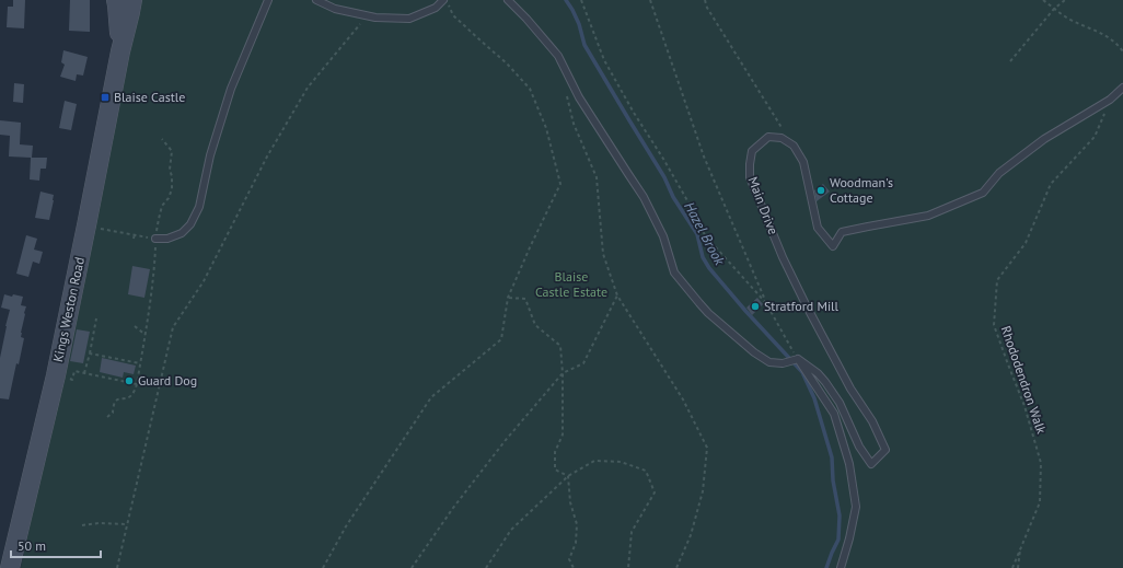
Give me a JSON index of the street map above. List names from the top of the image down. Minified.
{"streets":{"main road":["Kings Weston Road"],"lane":["Main Drive"],"path":["Rhododendron Walk"]},"water":["Hazel Brook"],"parks":["Blaise Castle Estate"],"places":{"transit":["Blaise Castle"],"other":["Woodman's Cottage","Stratford Mill","Guard Dog"]},"scale_bar":"50 m"}
